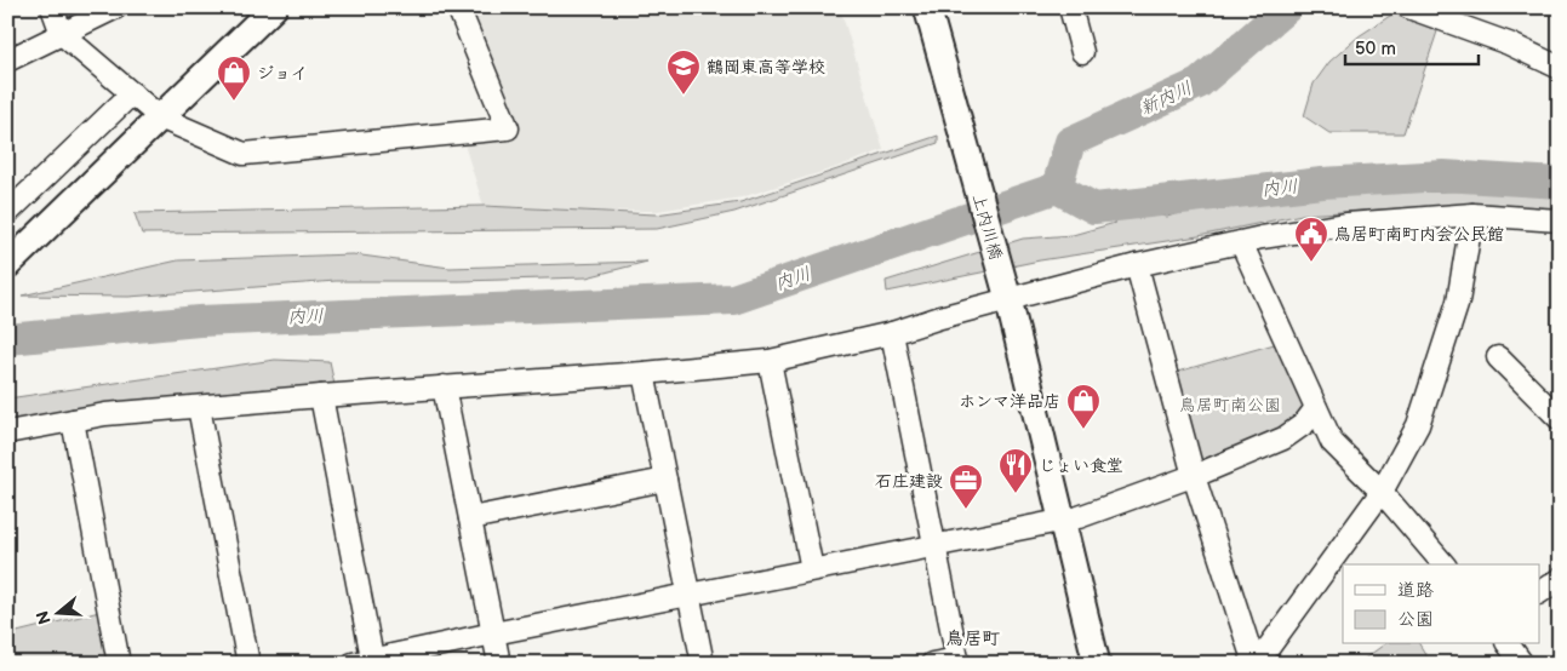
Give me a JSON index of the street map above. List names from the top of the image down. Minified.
{"streets":{"street":["上内川橋"]},"districts":["鳥居町"],"water":["新内川","内川"],"parks":["鳥居町南公園"],"places":{"school or university":["鶴岡東高等学校"],"shop":["ジョイ","ホンマ洋品店"],"public building":["鳥居町南町内会公民館"],"restaurant":["じょい食堂"],"office":["石庄建設"]},"legend":["道路","公園"],"scale_bar":"50 m","north":"left"}
